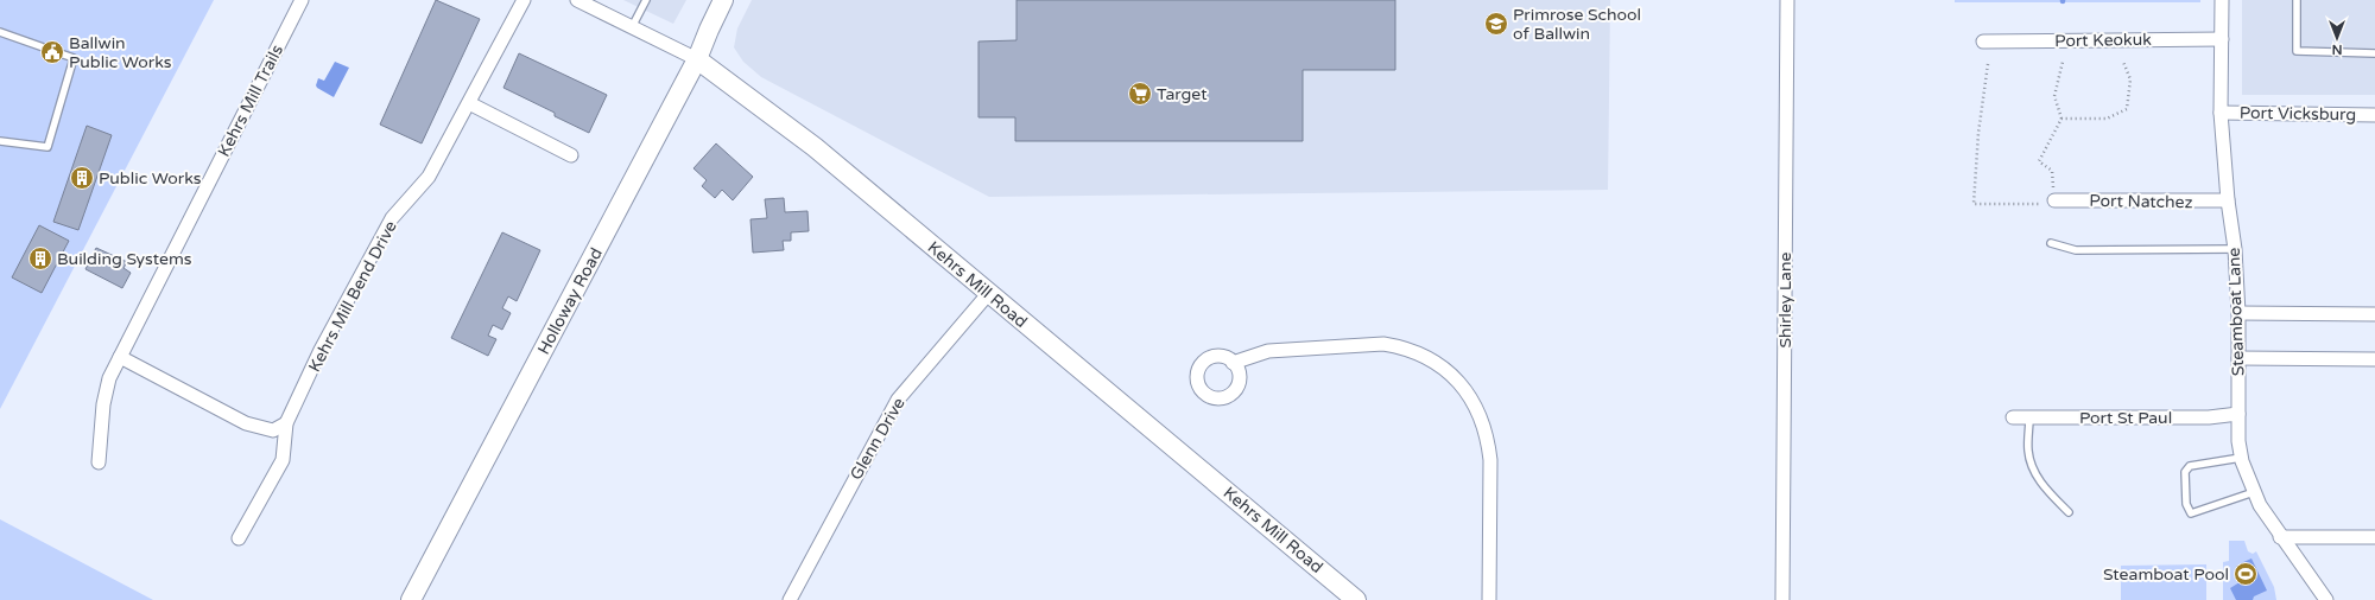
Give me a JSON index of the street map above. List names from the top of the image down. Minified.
{"streets":{"street":["Port Keokuk","Kehrs Mill Trails","Port Vicksburg","Port Natchez","Kehrs Mill Road","Kehrs Mill Bend Drive","Shirley Lane","Holloway Road","Steamboat Lane","Port St Paul","Glenn Drive"]},"crossings":[["Port Keokuk","Steamboat Lane"],["Port Vicksburg","Steamboat Lane"],["Port Natchez","Steamboat Lane"],["Kehrs Mill Road","Holloway Road"],["Kehrs Mill Road","Glenn Drive"],["Steamboat Lane","Port St Paul"]],"places":{"school or university":["Primrose School of Ballwin"],"public building":["Ballwin Public Works"],"supermarket":["Target"],"building":["Public Works","Building Systems"],"sports":["Steamboat Pool"]},"north":"bottom"}
